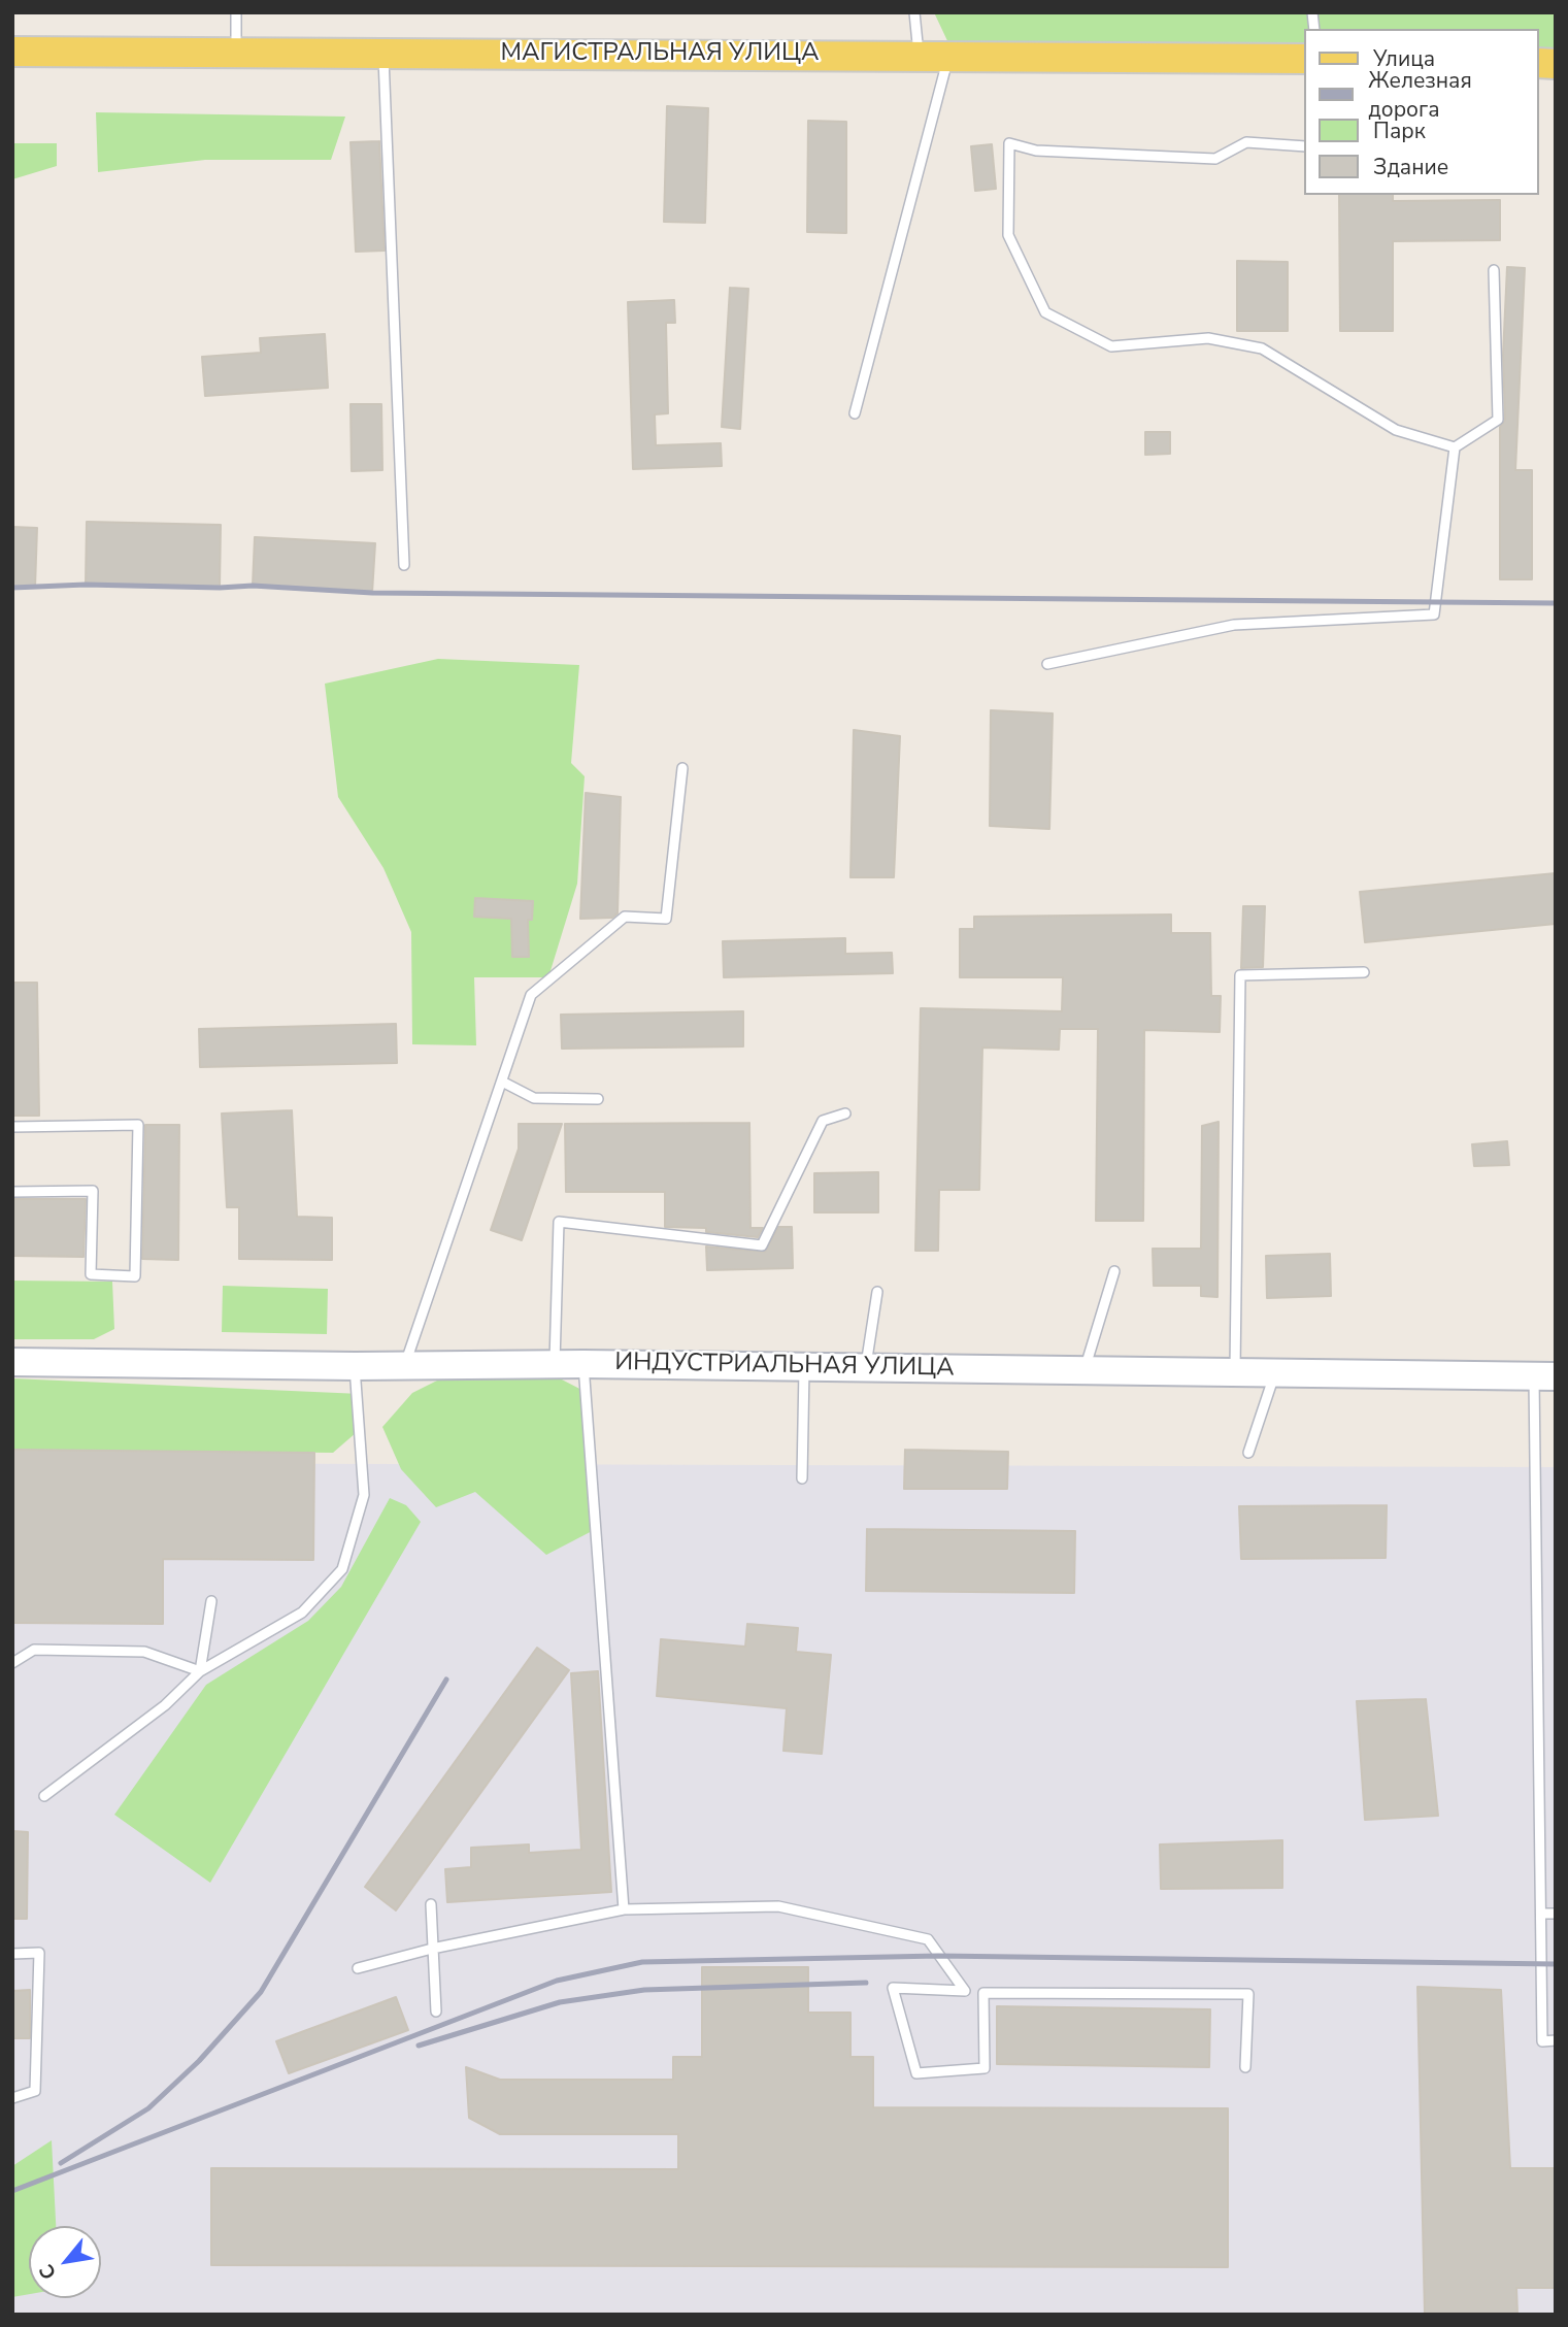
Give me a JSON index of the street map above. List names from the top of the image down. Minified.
{"streets":{"main road":["МАГИСТРАЛЬНАЯ УЛИЦА","ИНДУСТРИАЛЬНАЯ УЛИЦА"]},"legend":["Улица","Железная дорога","Парк","Здание"],"north":"bottom left"}
